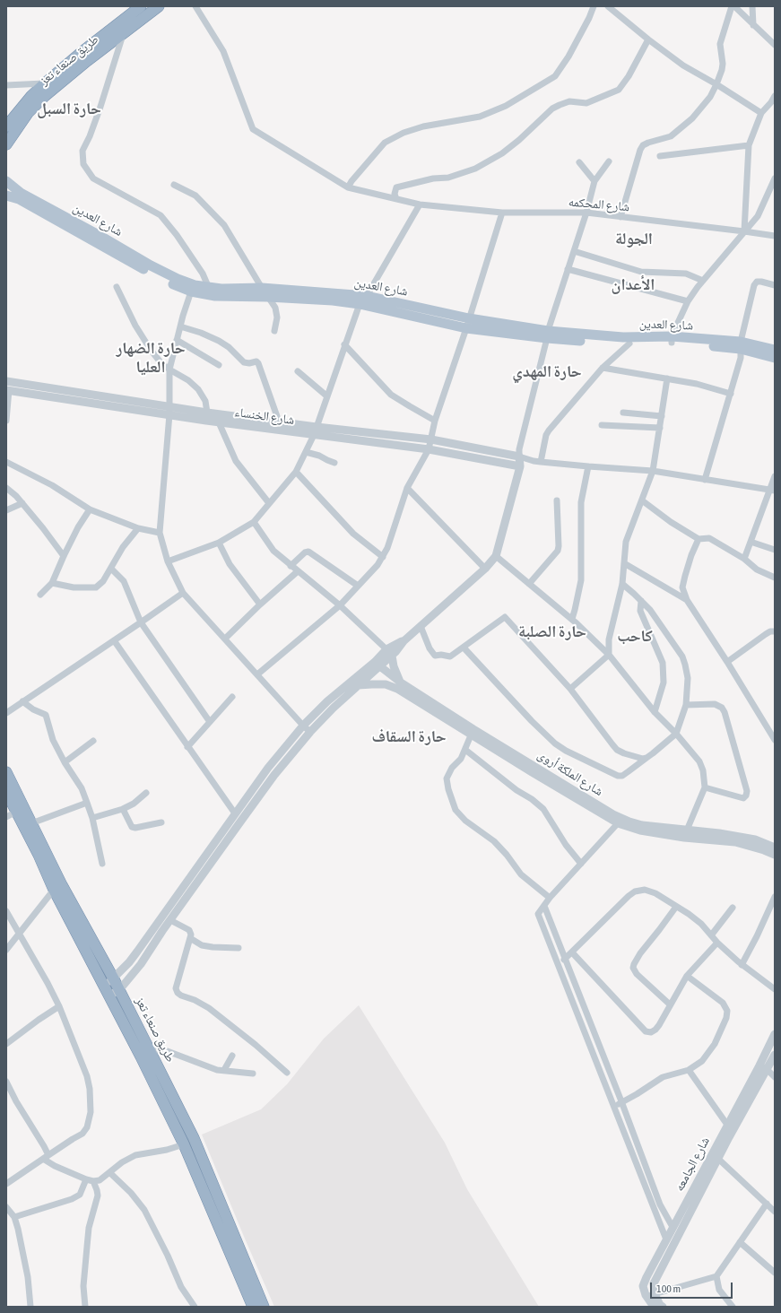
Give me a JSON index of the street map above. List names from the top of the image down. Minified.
{"streets":{"highway":["طريق صنعاء تعز"],"main road":["شارع العدين"],"street":["شارع المحكمه","شارع الخنساء","شارع الملكة أروى","شارع الجامعه"]},"districts":["حارة السبل","الجولة","الأعدان","حارة الضهار العليا","حارة المهدي","حارة الصلبة","كاحب","حارة السقاف"],"scale_bar":"100 m"}
